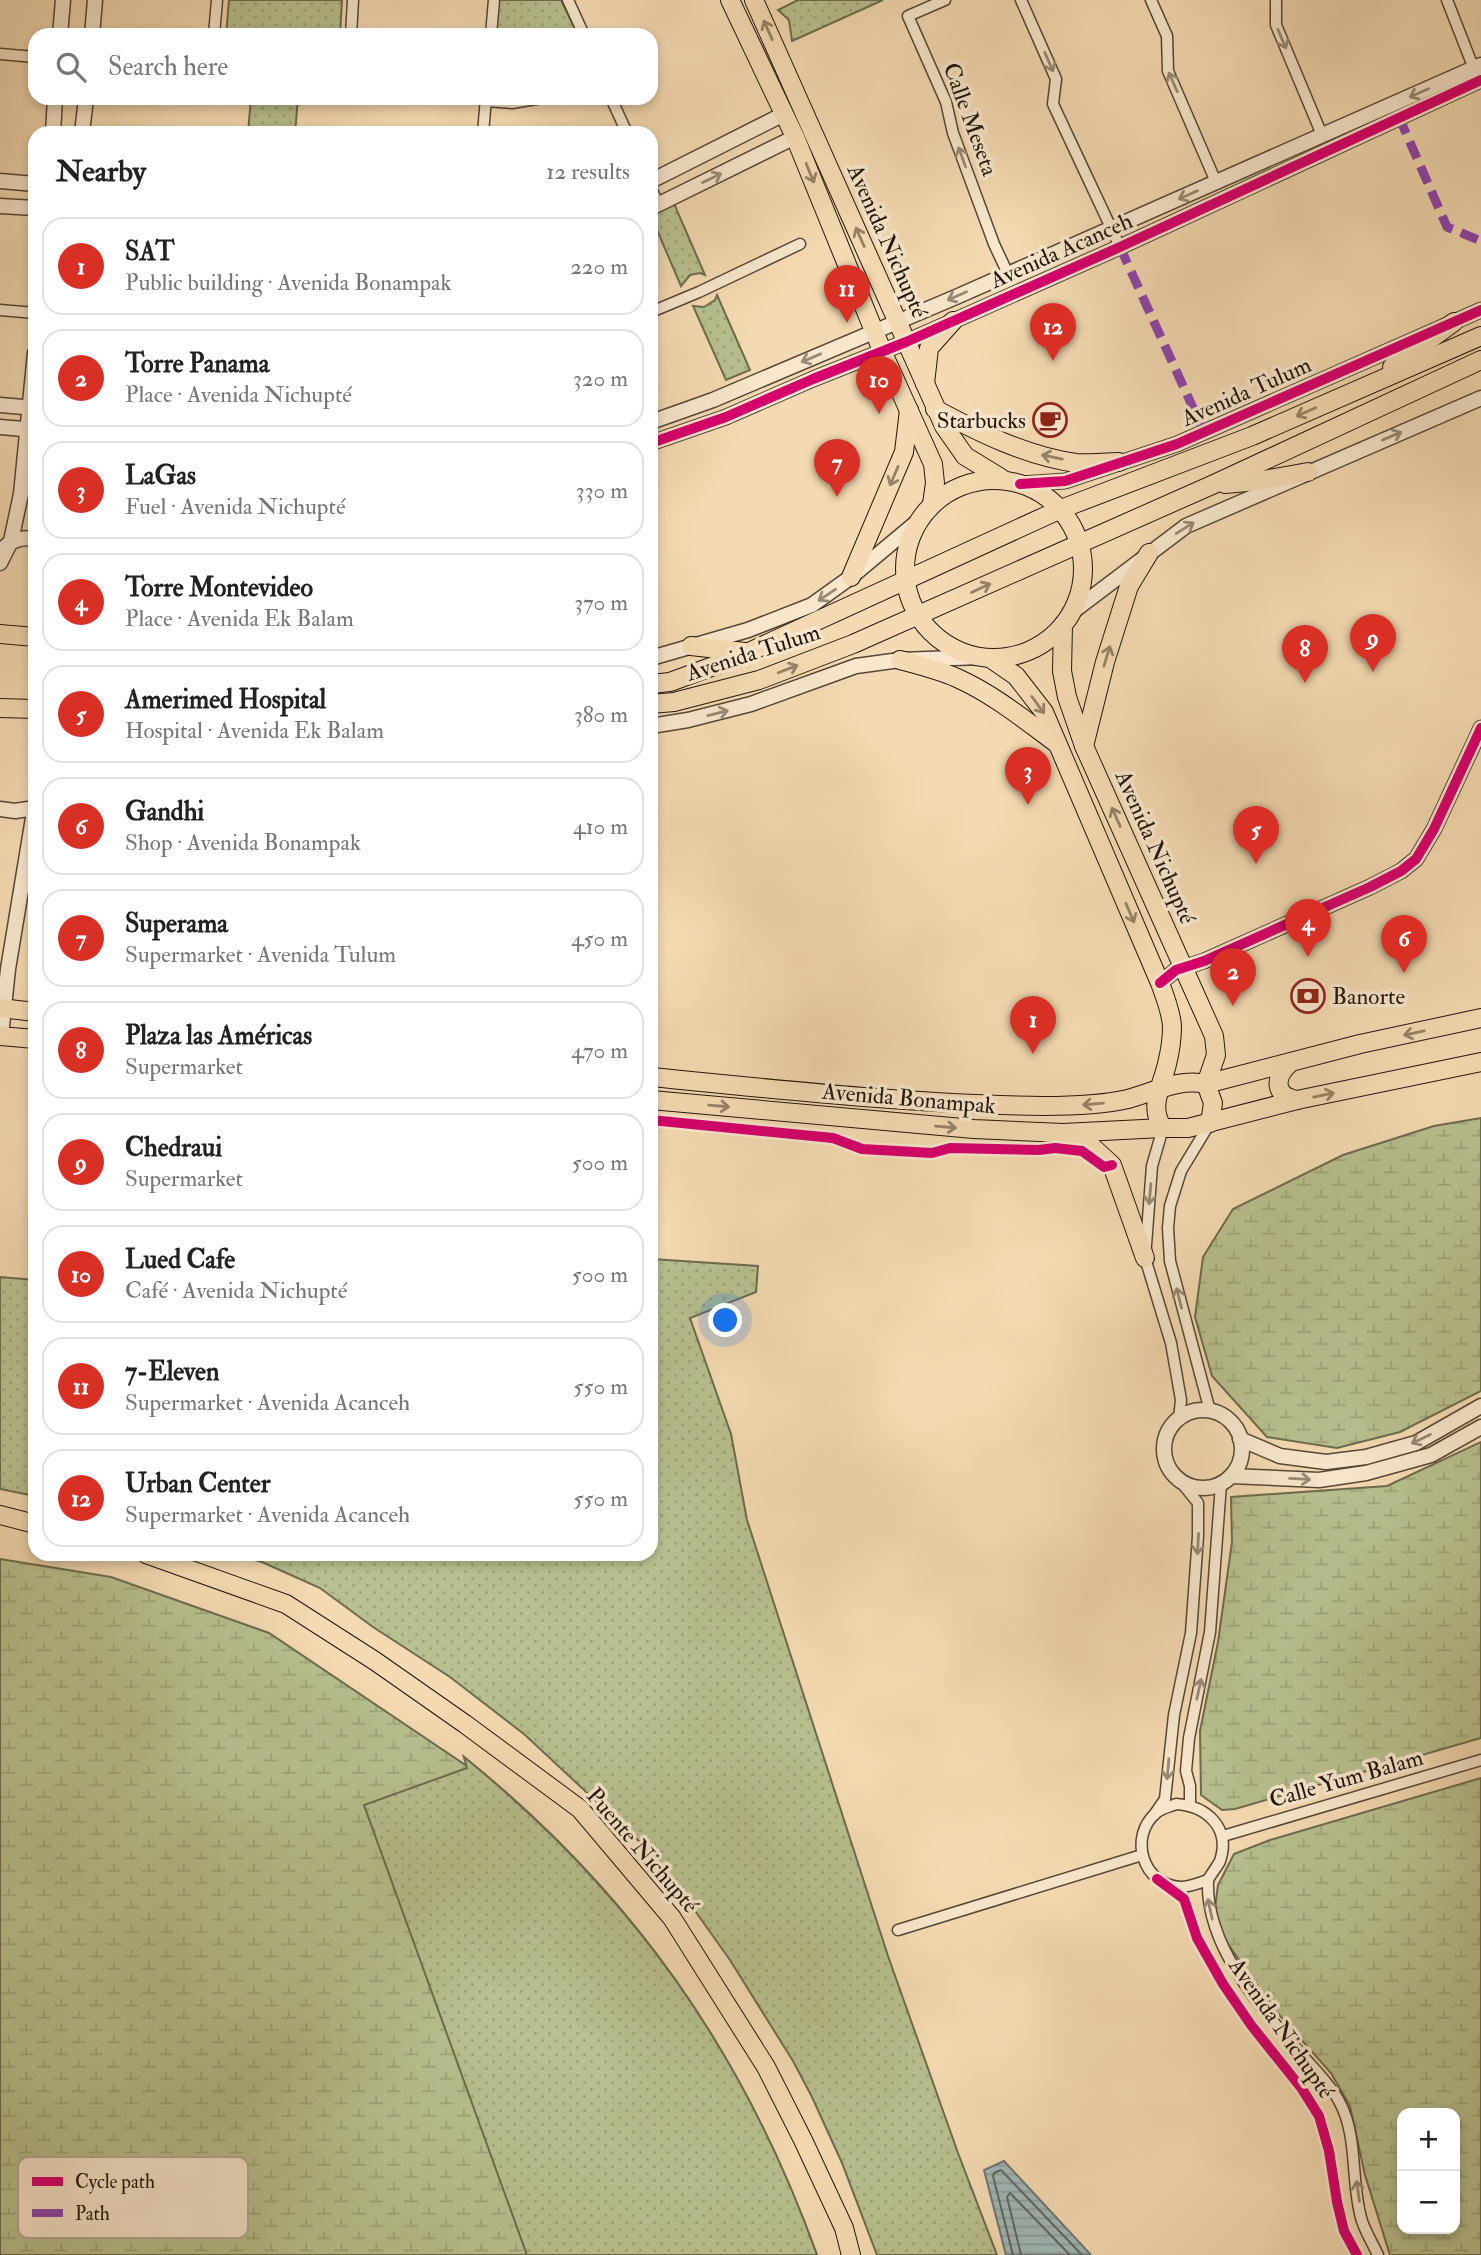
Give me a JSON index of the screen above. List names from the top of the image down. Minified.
{"streets":{"main road":["Avenida Nichupté","Avenida Tulum","Avenida Bonampak","Puente Nichupté"],"street":["Calle Meseta","Avenida Acanceh","Calle Yum Balam"]},"crossings":[["Calle Meseta","Avenida Acanceh"],["Avenida Nichupté","Avenida Acanceh"],["Avenida Nichupté","Avenida Tulum"],["Avenida Nichupté","Avenida Bonampak"],["Avenida Nichupté","Calle Yum Balam"]],"one_way":["Calle Meseta"],"places":{"cafe":["Starbucks"],"bank":["Banorte"]},"legend":["Cycle path","Path"],"page":{"search":"Search here","heading":["Nearby","12 results"],"list":[{"mark":"1","name":"SAT","note":"Public building · Avenida Bonampak","value":"220 m"},{"mark":"2","name":"Torre Panama","note":"Place · Avenida Nichupté","value":"320 m"},{"mark":"3","name":"LaGas","note":"Fuel · Avenida Nichupté","value":"330 m"},{"mark":"4","name":"Torre Montevideo","note":"Place · Avenida Ek Balam","value":"370 m"},{"mark":"5","name":"Amerimed Hospital","note":"Hospital · Avenida Ek Balam","value":"380 m"},{"mark":"6","name":"Gandhi","note":"Shop · Avenida Bonampak","value":"410 m"},{"mark":"7","name":"Superama","note":"Supermarket · Avenida Tulum","value":"450 m"},{"mark":"8","name":"Plaza las Américas","note":"Supermarket","value":"470 m"},{"mark":"9","name":"Chedraui","note":"Supermarket","value":"500 m"},{"mark":"10","name":"Lued Cafe","note":"Café · Avenida Nichupté","value":"500 m"},{"mark":"11","name":"7-Eleven","note":"Supermarket · Avenida Acanceh","value":"550 m"},{"mark":"12","name":"Urban Center","note":"Supermarket · Avenida Acanceh","value":"550 m"}],"pins":["11","12","10","7","9","8","3","5","4","6","2","1"],"map_buttons":["+","−"]}}
